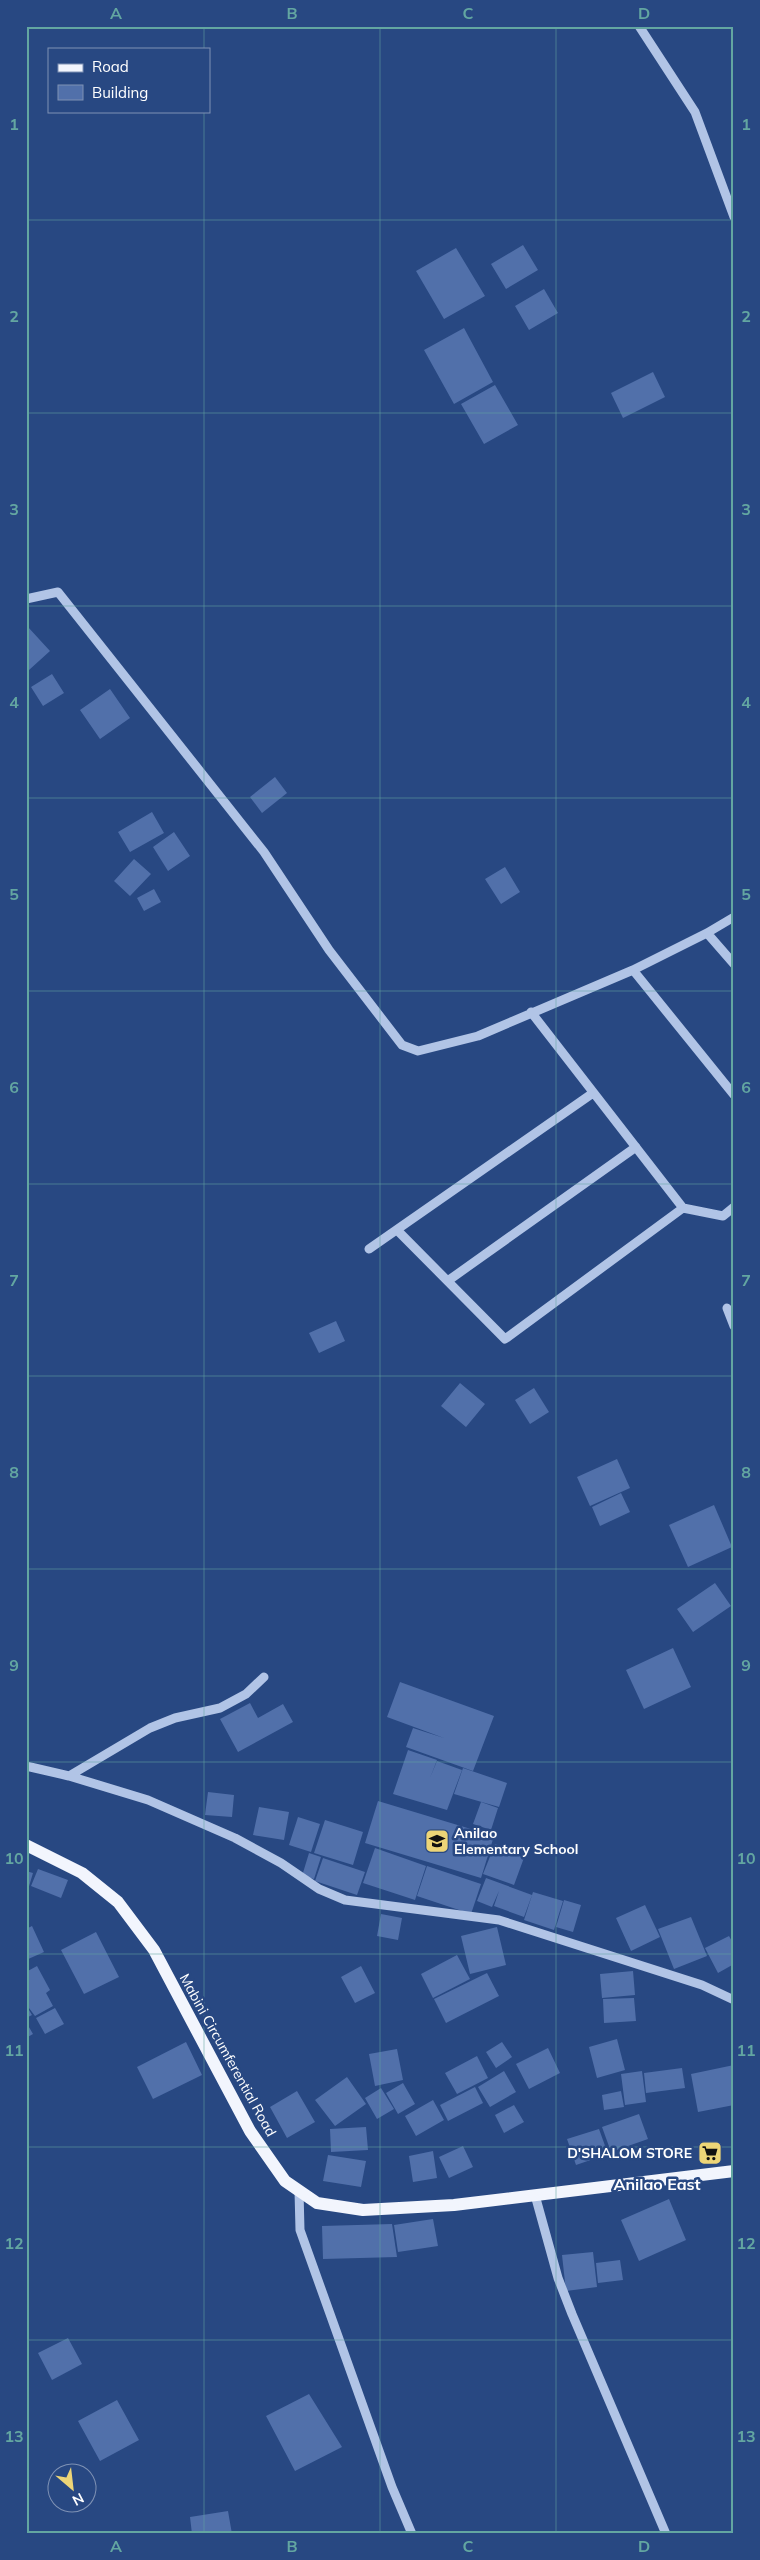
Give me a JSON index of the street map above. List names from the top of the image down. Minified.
{"streets":{"main road":["Mabini Circumferential Road"]},"districts":["Anilao East"],"places":{"school or university":["Anilao Elementary School"],"supermarket":["D'SHALOM STORE"]},"legend":["Road","Building"],"north":"bottom right","grid":{"columns":["A","B","C","D"],"rows":["1","2","3","4","5","6","7","8","9","10","11","12","13"]}}
